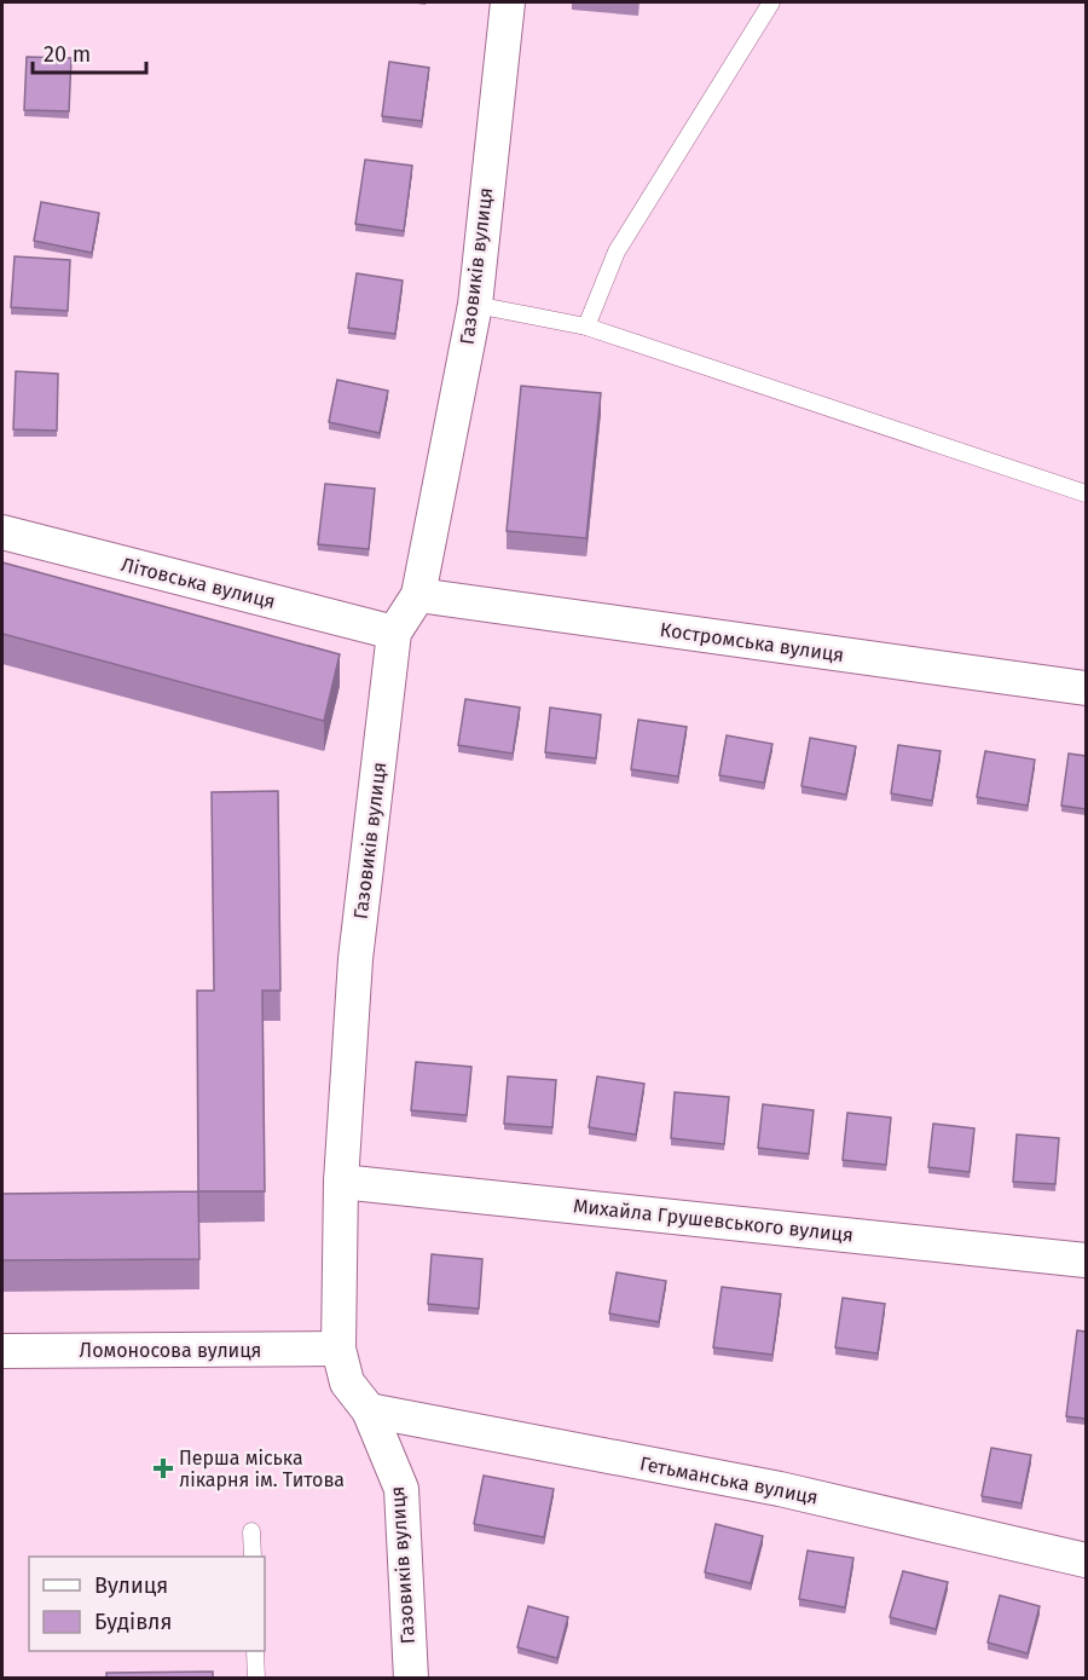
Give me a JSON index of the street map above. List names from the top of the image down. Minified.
{"streets":{"street":["Газовиків вулиця","Літовська вулиця","Костромська вулиця","Михайла Грушевського вулиця","Ломоносова вулиця","Гетьманська вулиця"]},"crossings":[["Газовиків вулиця","Літовська вулиця"],["Газовиків вулиця","Костромська вулиця"],["Газовиків вулиця","Михайла Грушевського вулиця"],["Газовиків вулиця","Ломоносова вулиця"],["Газовиків вулиця","Гетьманська вулиця"]],"places":{"health":["Перша міська лікарня ім. Титова"]},"legend":["Вулиця","Будівля"],"scale_bar":"20 m"}
